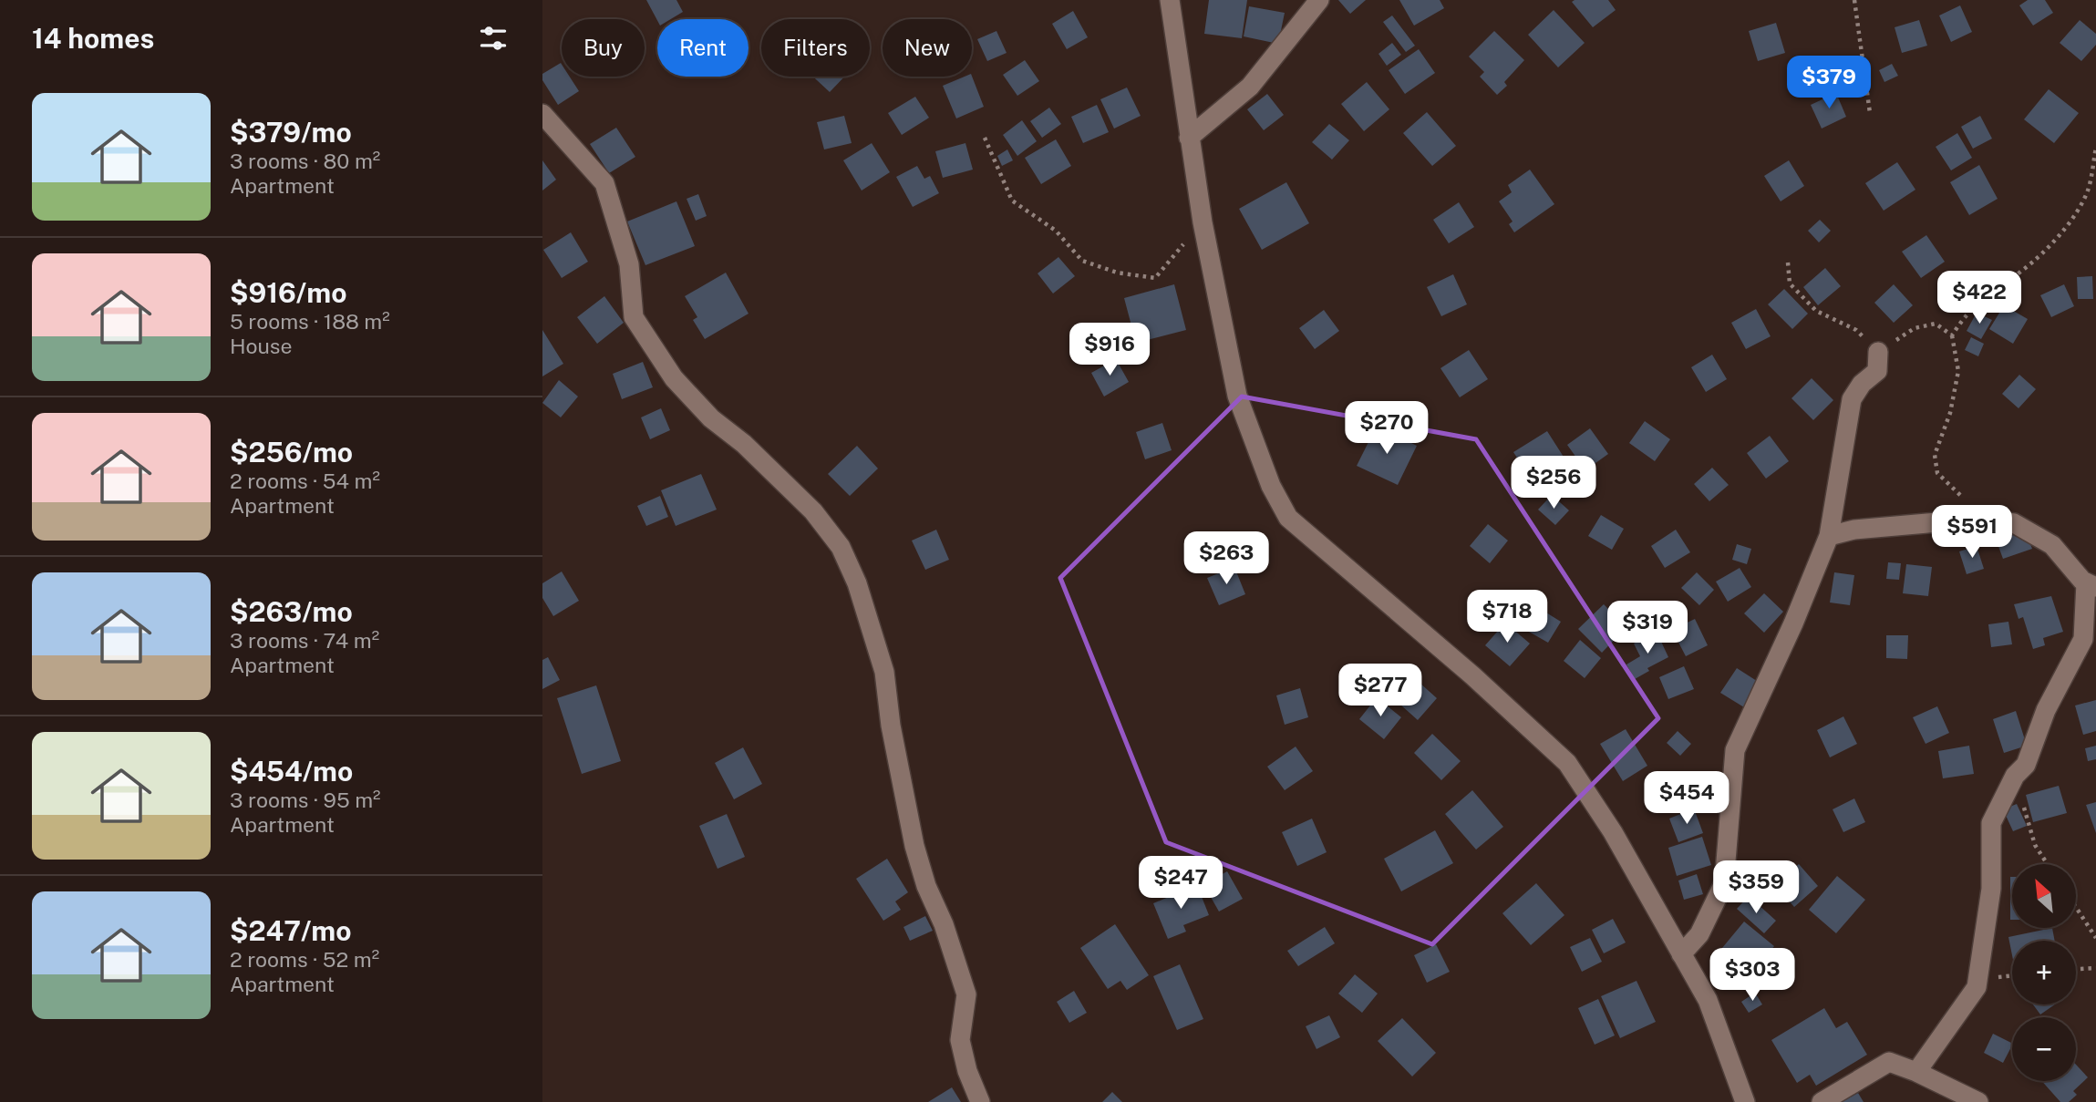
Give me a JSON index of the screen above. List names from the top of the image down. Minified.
{"north":"top left","page":{"heading":"14 homes","chip":["Buy","Rent","Filters","New"],"price":["$379","$422","$916","$270","$256","$591","$263","$718","$319","$277","$454","$247","$359","$303"],"list":[{"name":"$379/mo","note":"3 rooms · 80 m² · Apartment"},{"name":"$916/mo","note":"5 rooms · 188 m² · House"},{"name":"$256/mo","note":"2 rooms · 54 m² · Apartment"},{"name":"$263/mo","note":"3 rooms · 74 m² · Apartment"},{"name":"$454/mo","note":"3 rooms · 95 m² · Apartment"},{"name":"$247/mo","note":"2 rooms · 52 m² · Apartment"}],"map_buttons":["+","−"]}}
